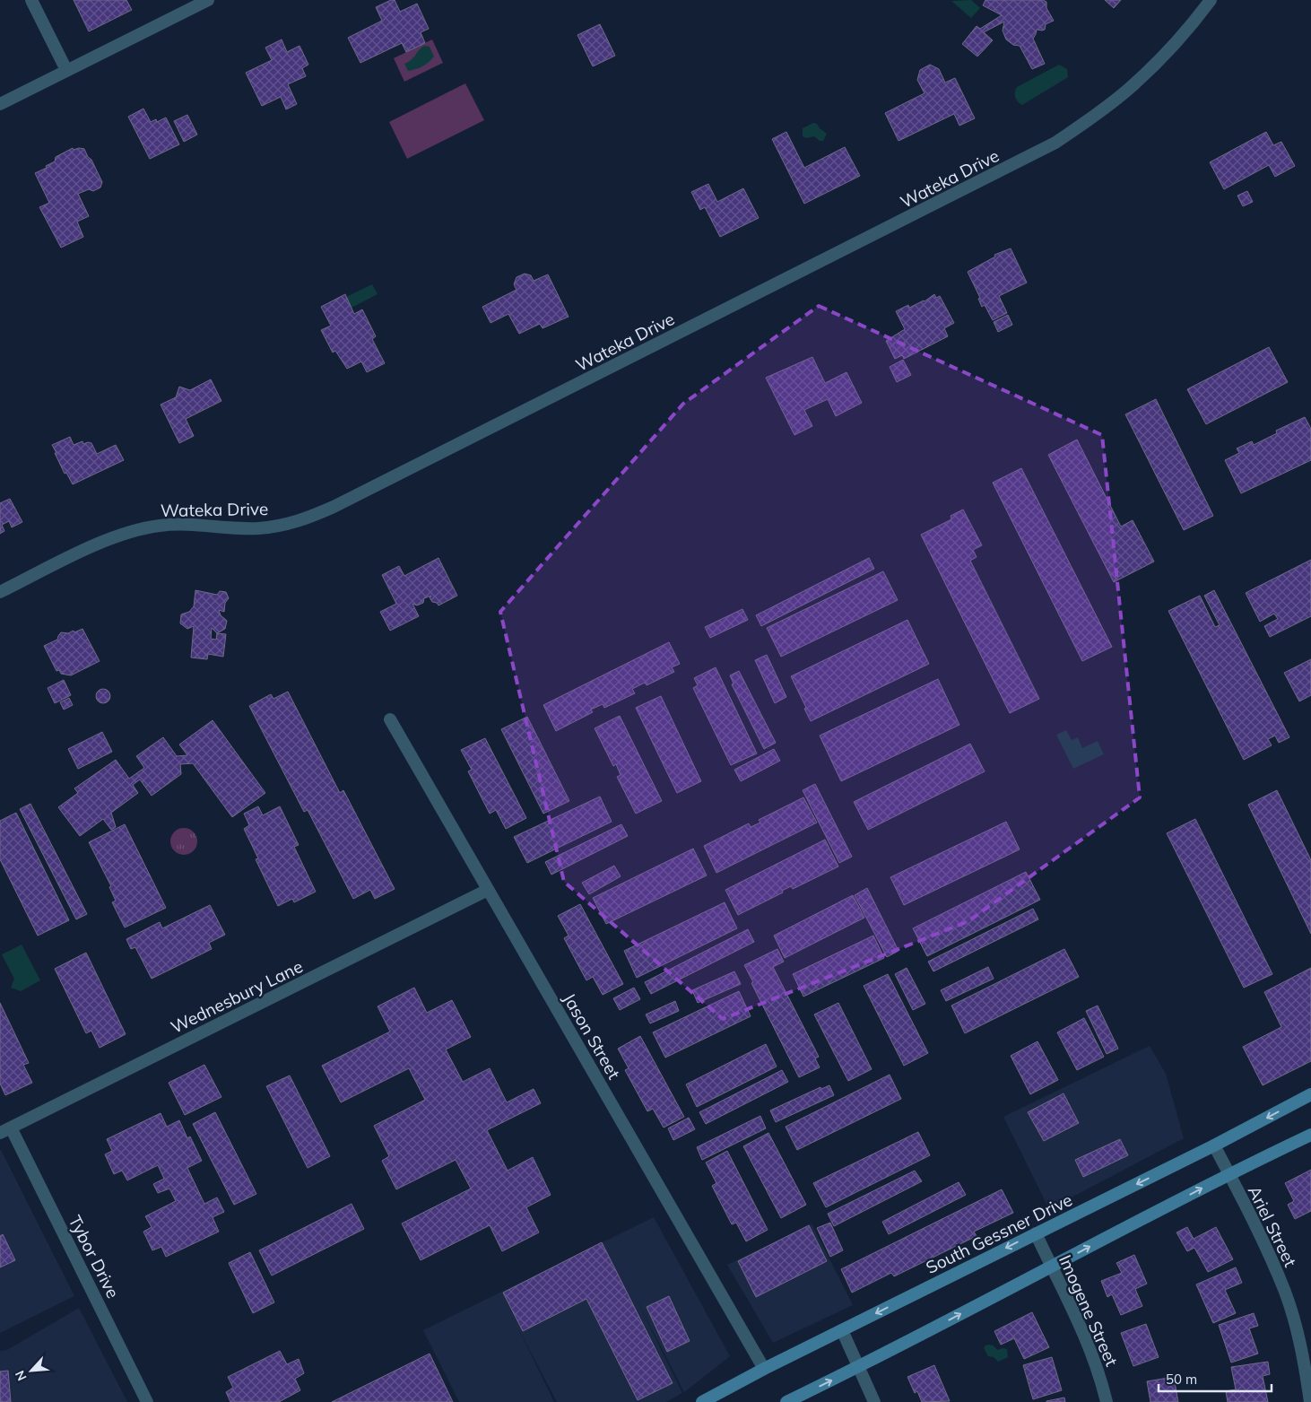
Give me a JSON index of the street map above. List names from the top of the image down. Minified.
{"streets":{"main road":["South Gessner Drive"],"street":["Wateka Drive","Wednesbury Lane","Jason Street","Ariel Street","Tybor Drive","Imogene Street"]},"crossings":[["Wednesbury Lane","Jason Street"],["Wednesbury Lane","Tybor Drive"],["Jason Street","South Gessner Drive"],["Ariel Street","South Gessner Drive"],["South Gessner Drive","Imogene Street"]],"scale_bar":"50 m","north":"bottom left"}
